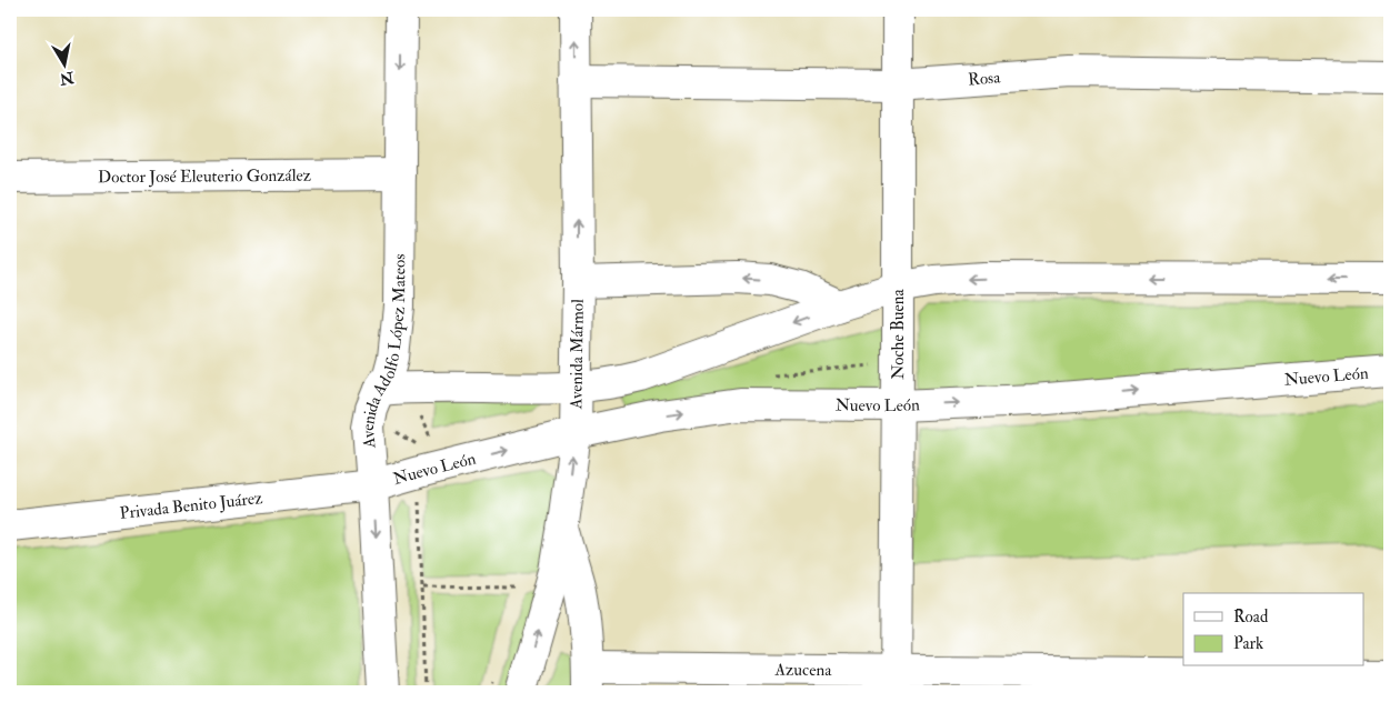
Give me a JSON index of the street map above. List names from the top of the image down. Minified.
{"streets":{"street":["Rosa","Doctor José Eleuterio González","Noche Buena","Avenida Adolfo López Mateos","Avenida Mármol","Nuevo León","Privada Benito Juárez","Azucena"]},"crossings":[["Rosa","Noche Buena"],["Rosa","Avenida Mármol"],["Doctor José Eleuterio González","Avenida Adolfo López Mateos"],["Noche Buena","Nuevo León"],["Noche Buena","Azucena"],["Avenida Adolfo López Mateos","Nuevo León"],["Avenida Adolfo López Mateos","Privada Benito Juárez"],["Avenida Mármol","Nuevo León"],["Avenida Mármol","Azucena"],["Nuevo León","Privada Benito Juárez"]],"one_way":["Avenida Adolfo López Mateos","Avenida Mármol"],"legend":["Road","Park"],"north":"bottom"}
